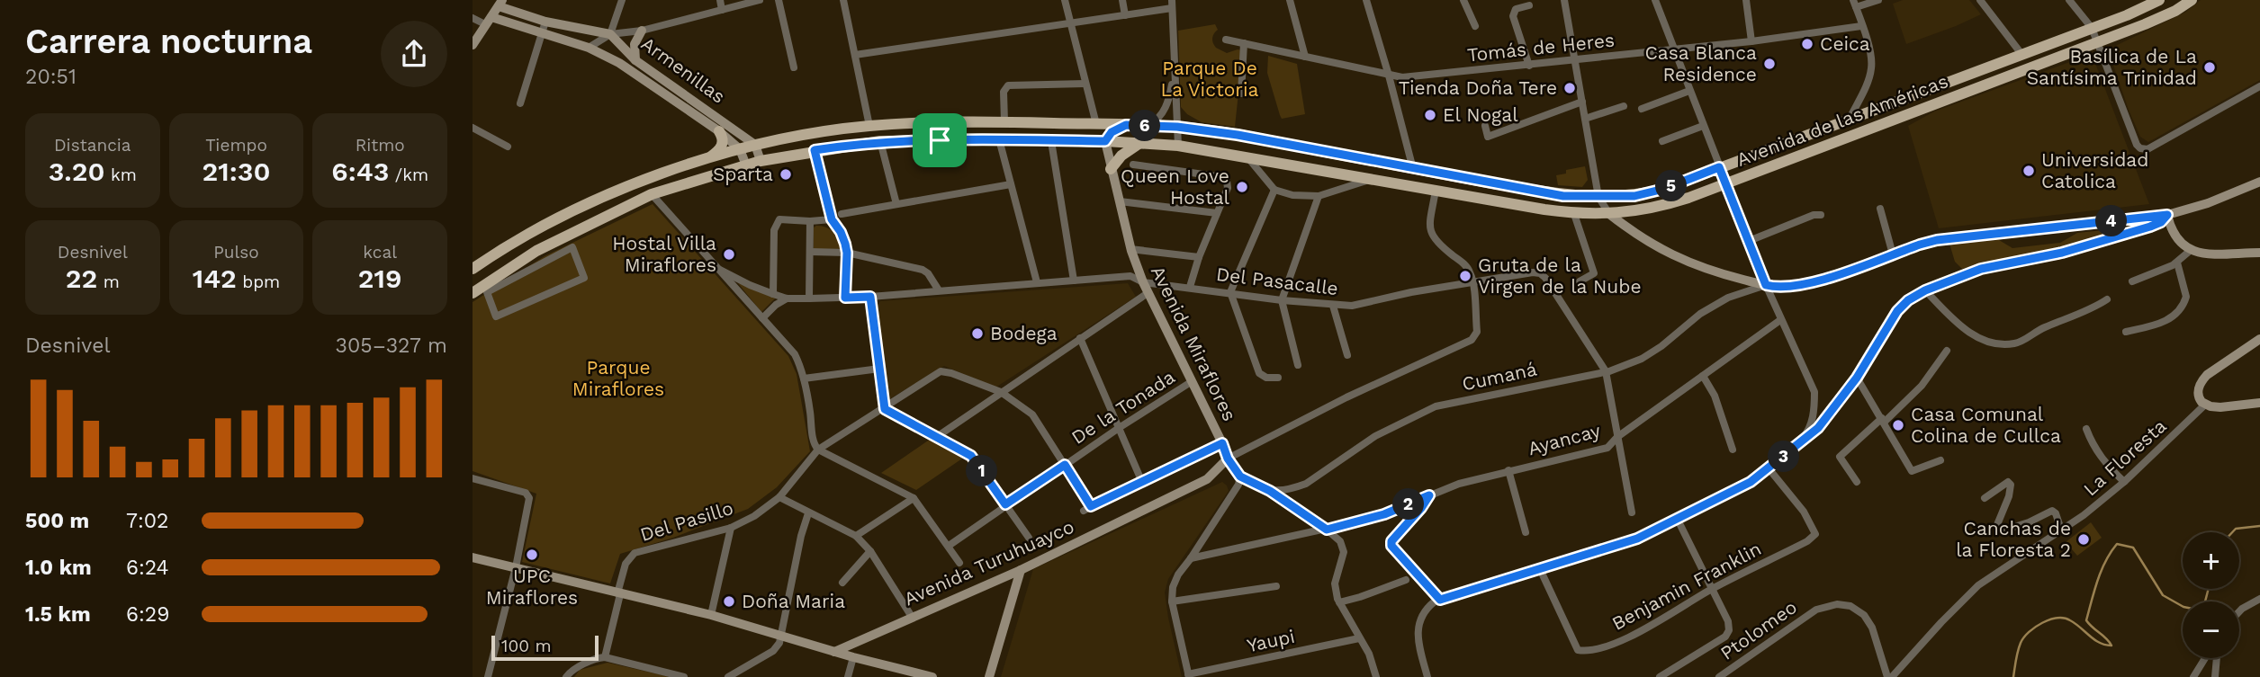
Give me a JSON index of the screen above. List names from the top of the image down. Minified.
{"streets":{"main road":["Avenida de las Américas"],"street":["Tomás de Heres","Armenillas","Del Pasacalle","Avenida Miraflores","Cumaná","De la Tonada","Ayancay","La Floresta","Del Pasillo","Avenida Turuhuayco","Benjamin Franklin","Ptolomeo","Yaupi"]},"crossings":[["Armenillas","Avenida de las Américas"],["Avenida de las Américas","Del Pasacalle"],["Avenida de las Américas","Avenida Miraflores"],["Avenida de las Américas","Avenida Turuhuayco"],["Del Pasacalle","Avenida Miraflores"],["Del Pasacalle","Cumaná"],["Del Pasacalle","Ayancay"],["Del Pasacalle","Del Pasillo"],["Del Pasacalle","Avenida Turuhuayco"],["Avenida Miraflores","De la Tonada"],["Avenida Miraflores","Avenida Turuhuayco"]],"parks":["Parque De La Victoria","Parque Miraflores"],"places":["Ceica","Casa Blanca Residence","Basílica de La Santísima Trinidad","Tienda Doña Tere","El Nogal","Universidad Catolica","Sparta","Queen Love Hostal","Hostal Villa Miraflores","Gruta de la Virgen de la Nube","Bodega","Casa Comunal Colina de Cullca","Canchas de la Floresta 2","UPC Miraflores","Doña Maria"],"scale_bar":"100 m","page":{"heading":["Carrera nocturna","20:51"],"stats":[["Distancia","3.20 km"],["Tiempo","21:30"],["Ritmo","6:43 /km"],["Desnivel","22 m"],["Pulso","142 bpm"],["kcal","219"]],"pins":["6","5","4","3","1","2"],"chart":["Desnivel","305–327 m"],"list":[{"name":"500 m","note":"7:02"},{"name":"1.0 km","note":"6:24"},{"name":"1.5 km","note":"6:29"}],"map_buttons":["+","−"],"scale":"100 m"}}
